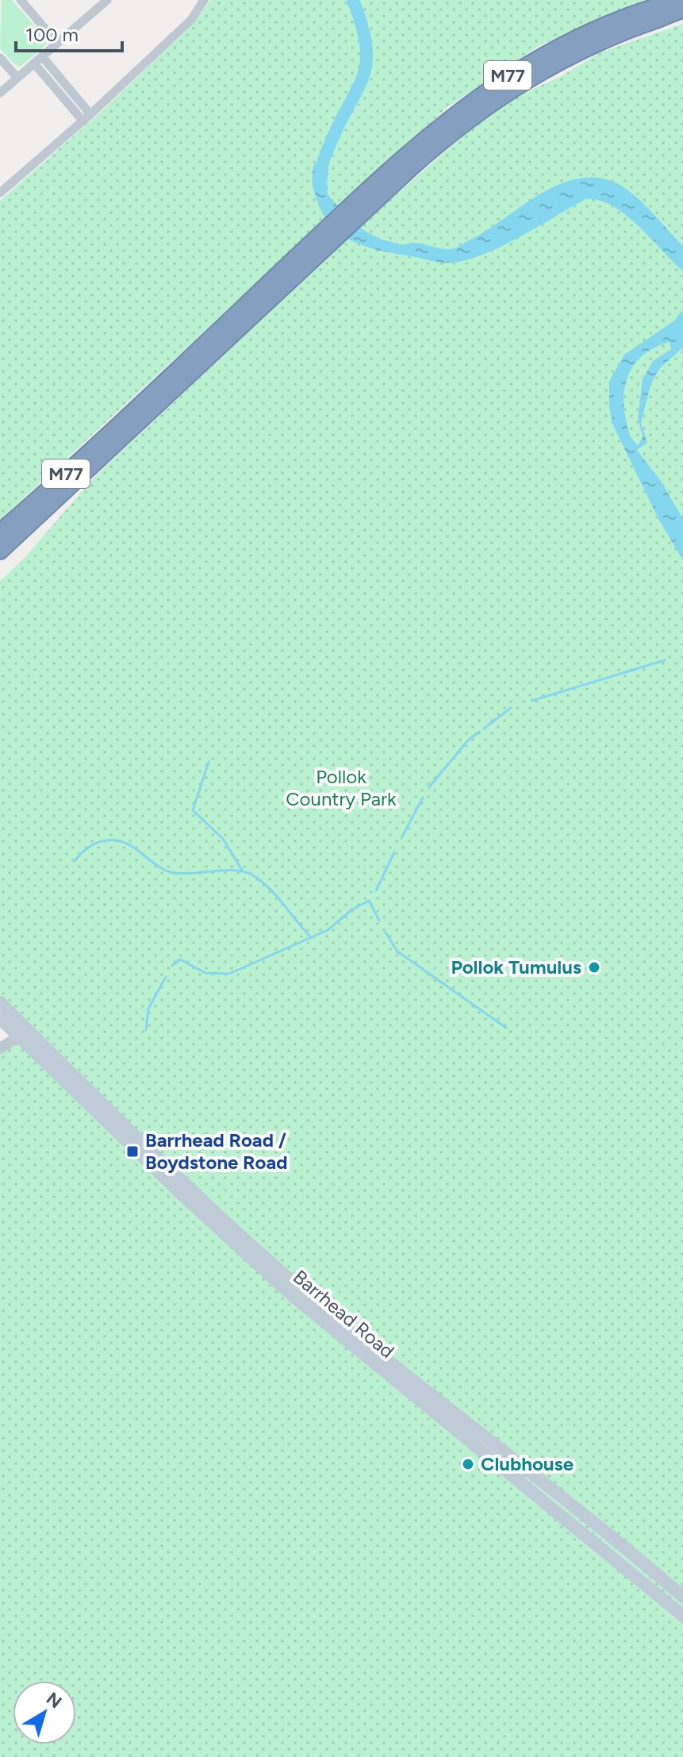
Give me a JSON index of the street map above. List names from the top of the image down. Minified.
{"streets":{"highway":["M77"],"main road":["Barrhead Road"]},"parks":["Pollok Country Park"],"places":{"other":["Pollok Tumulus","Clubhouse"],"transit":["Barrhead Road / Boydstone Road"]},"scale_bar":"100 m","north":"top right"}
